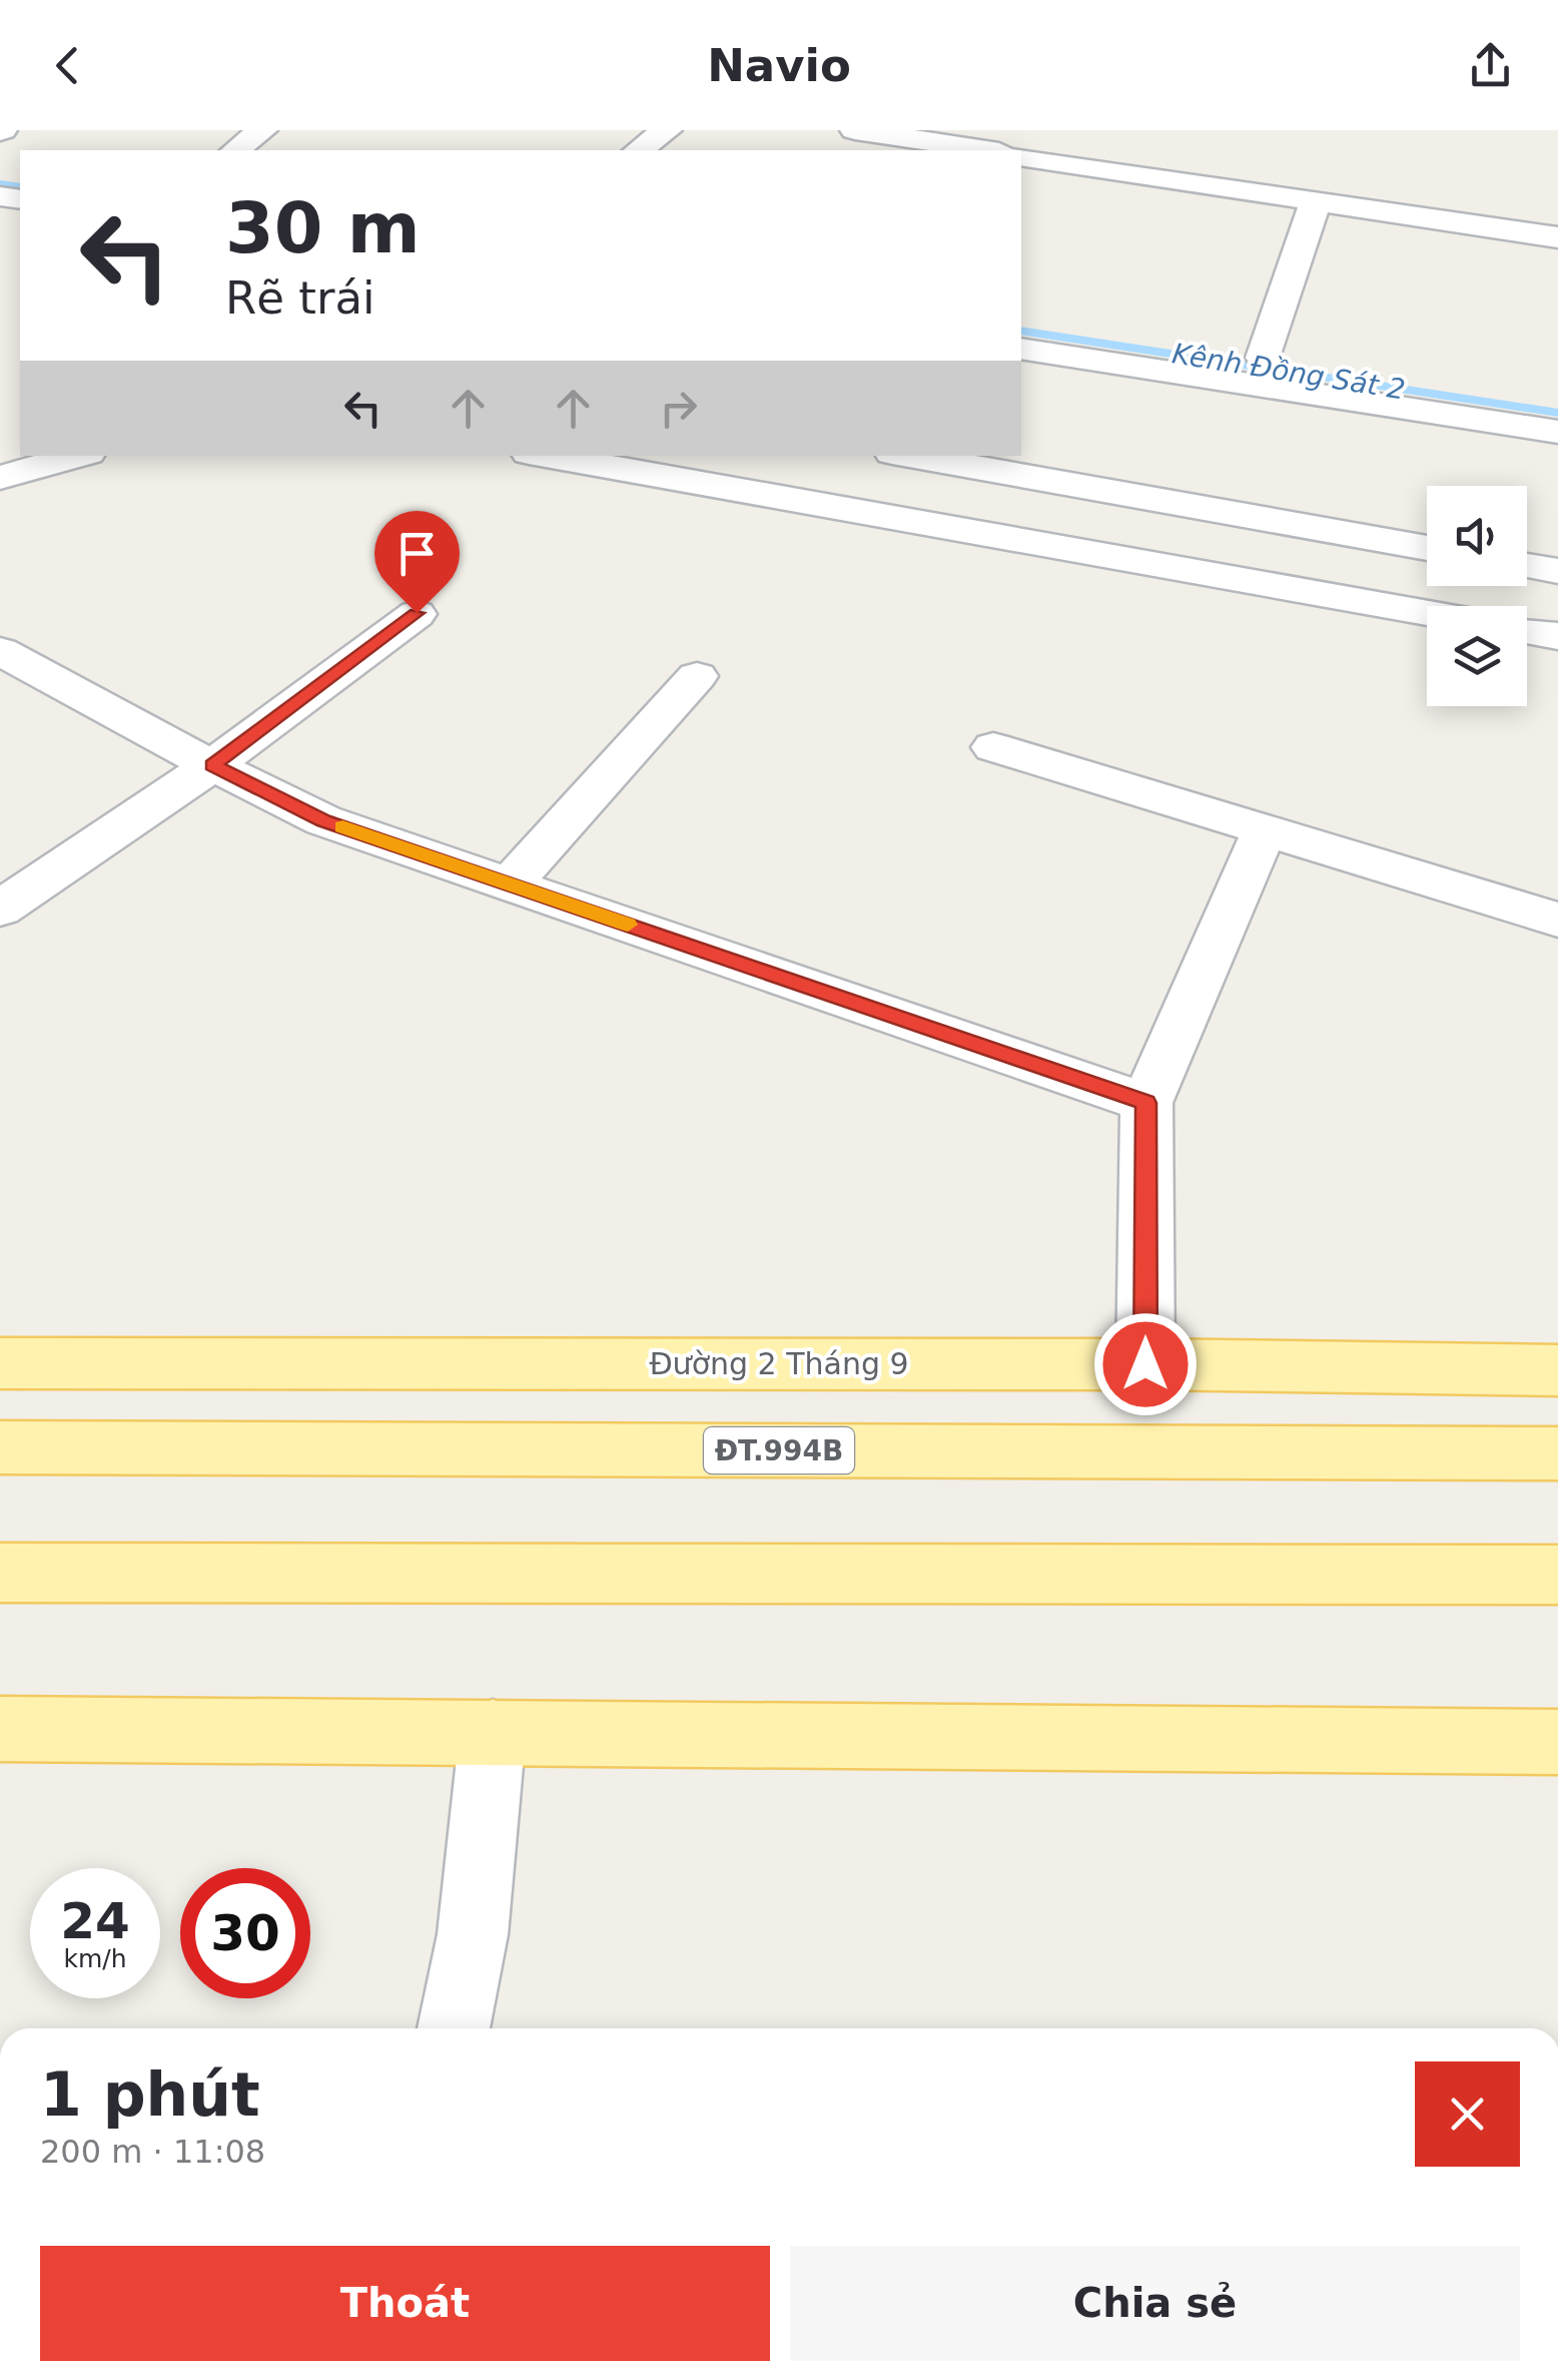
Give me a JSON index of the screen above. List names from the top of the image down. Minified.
{"streets":{"main road":["Đường 2 Tháng 9","ĐT.994B"]},"water":["Kênh Đồng Sát 2"],"page":{"header":"Navio","turn":["30 m","Rẽ trái"],"speed":"24 km/h","limit":"30","heading":["1 phút","200 m · 11:08"],"buttons":["Thoát","Chia sẻ"]}}
